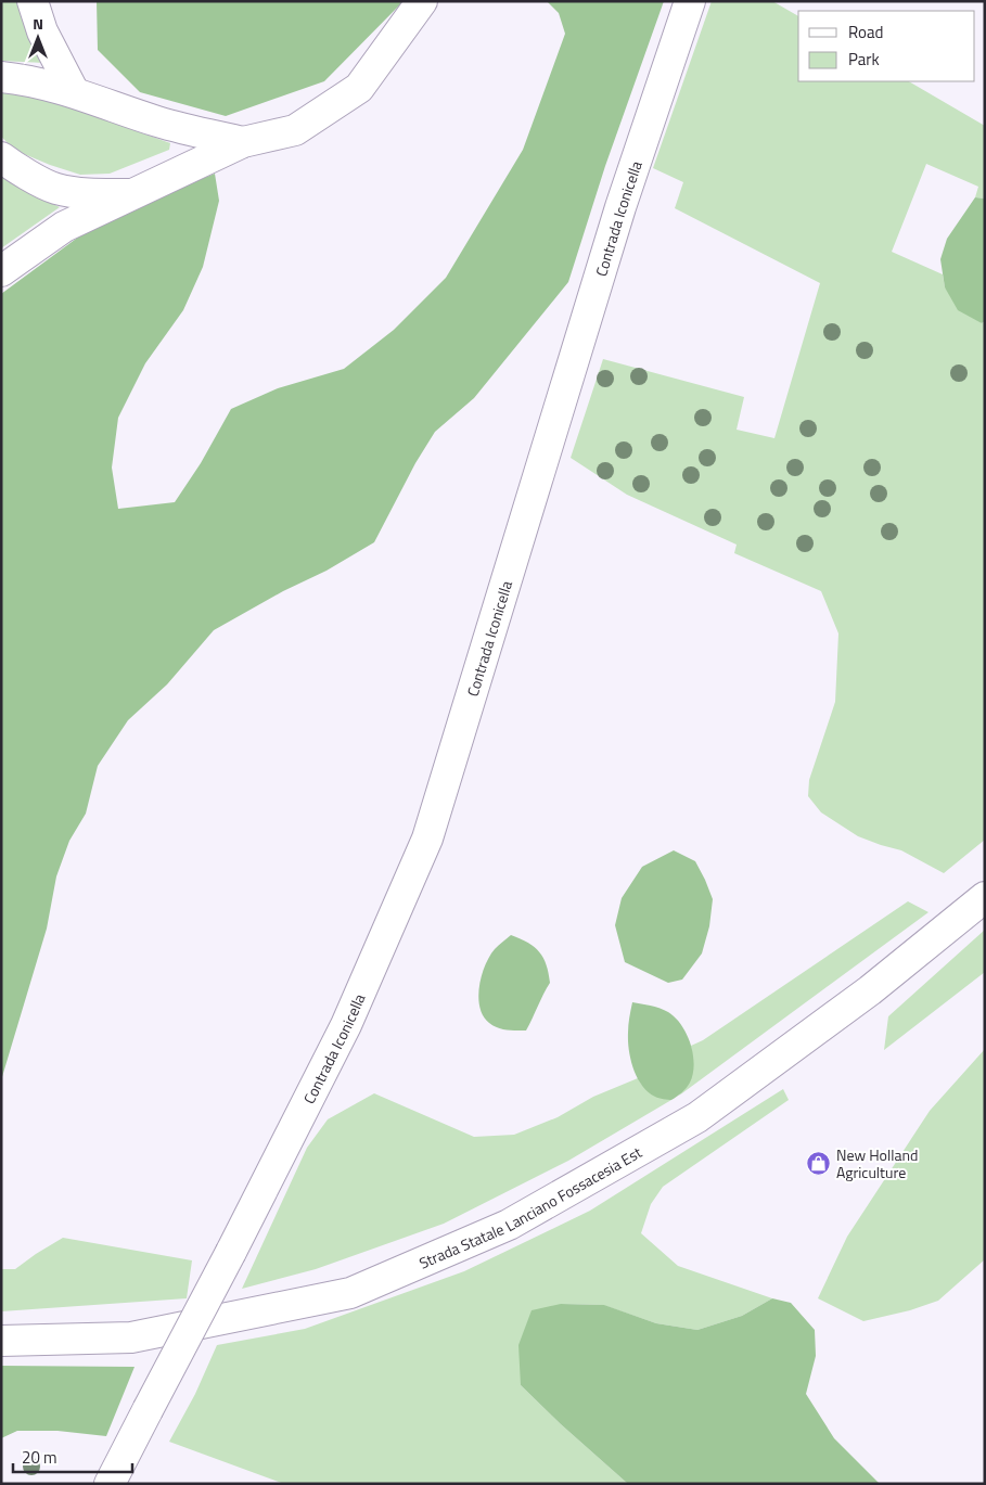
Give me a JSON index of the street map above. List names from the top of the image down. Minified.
{"streets":{"street":["Contrada Iconicella","Strada Statale Lanciano Fossacesia Est"]},"places":{"shop":["New Holland Agriculture"]},"legend":["Road","Park"],"scale_bar":"20 m","north":"top"}
